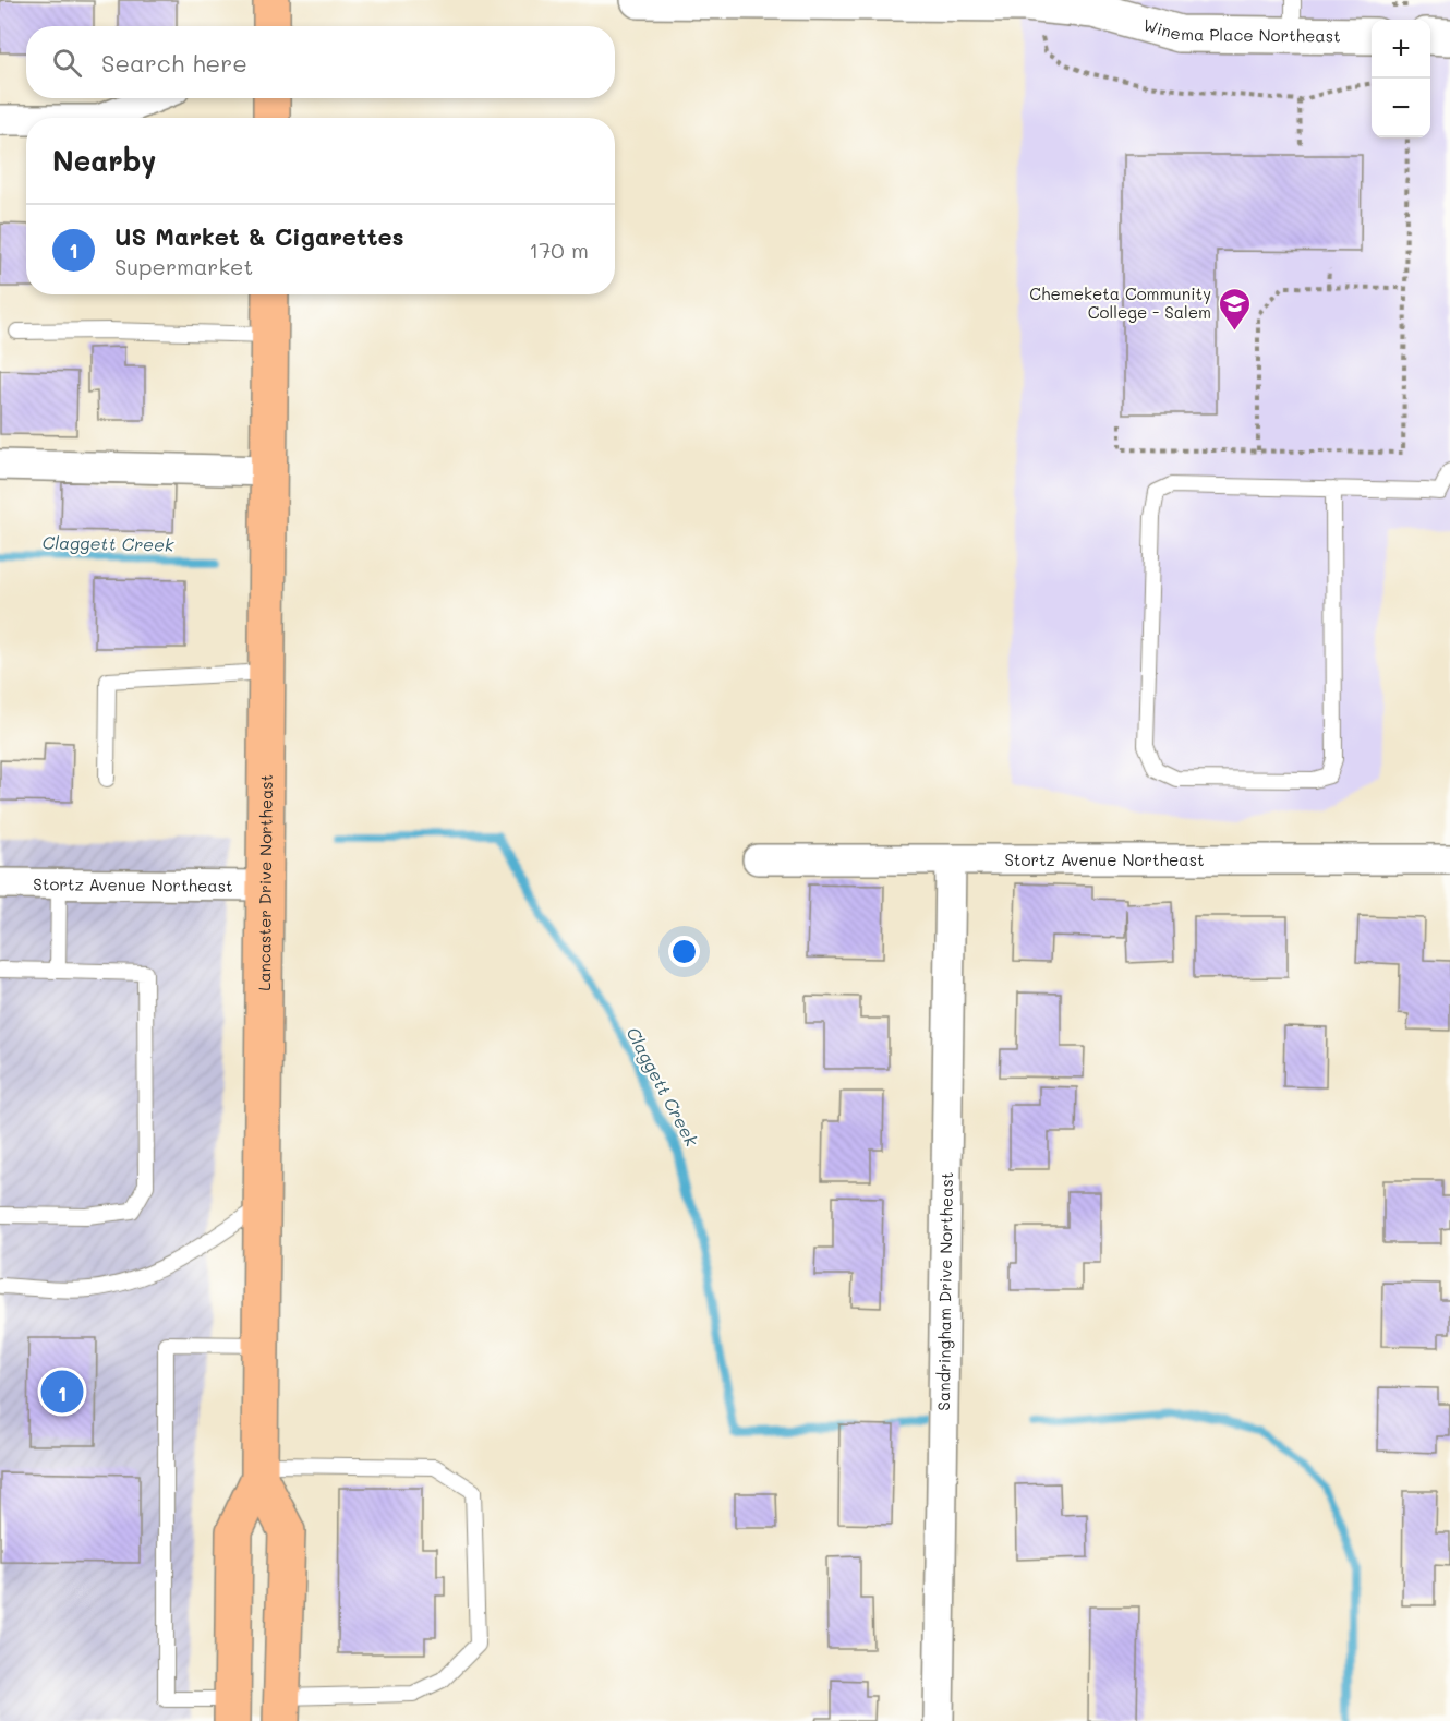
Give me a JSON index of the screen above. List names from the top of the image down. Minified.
{"streets":{"main road":["Lancaster Drive Northeast"],"street":["Winema Place Northeast","Stortz Avenue Northeast","Sandringham Drive Northeast"]},"crossings":[["Stortz Avenue Northeast","Lancaster Drive Northeast"],["Stortz Avenue Northeast","Sandringham Drive Northeast"]],"water":["Claggett Creek"],"places":{"school or university":["Chemeketa Community College - Salem"]},"page":{"map_buttons":["+","−"],"search":"Search here","heading":"Nearby","list":[{"mark":"1","name":"US Market & Cigarettes","note":"Supermarket","value":"170 m"}],"pins":"1"}}
